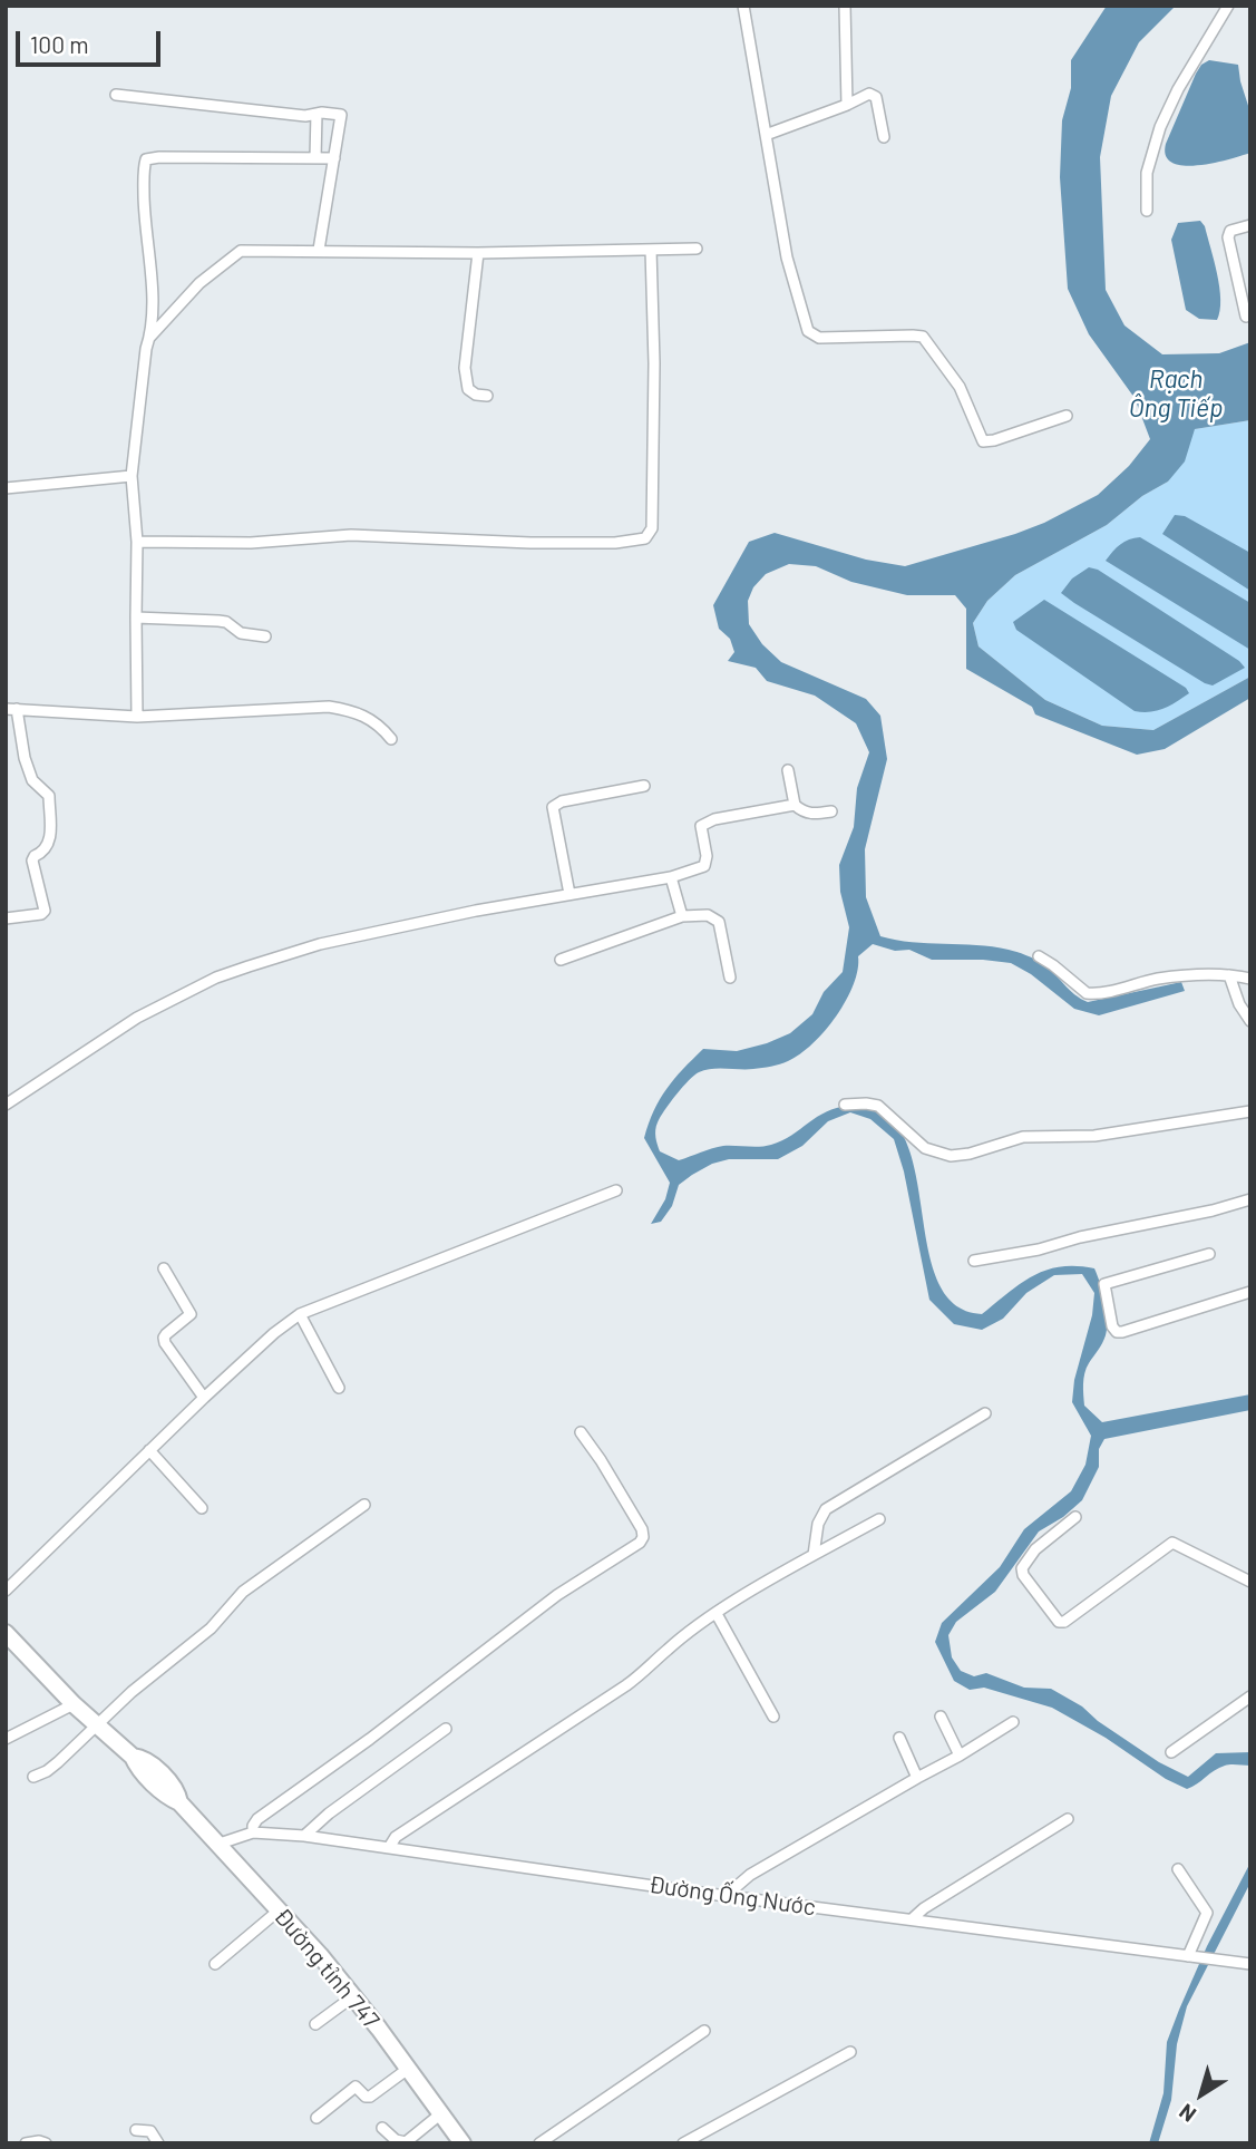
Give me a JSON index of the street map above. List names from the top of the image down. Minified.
{"streets":{"main road":["Đường tỉnh 747"],"street":["Đường Ống Nước"]},"crossings":[["Đường Ống Nước","Đường tỉnh 747"]],"water":["Rạch Ông Tiếp"],"scale_bar":"100 m","north":"bottom left"}
